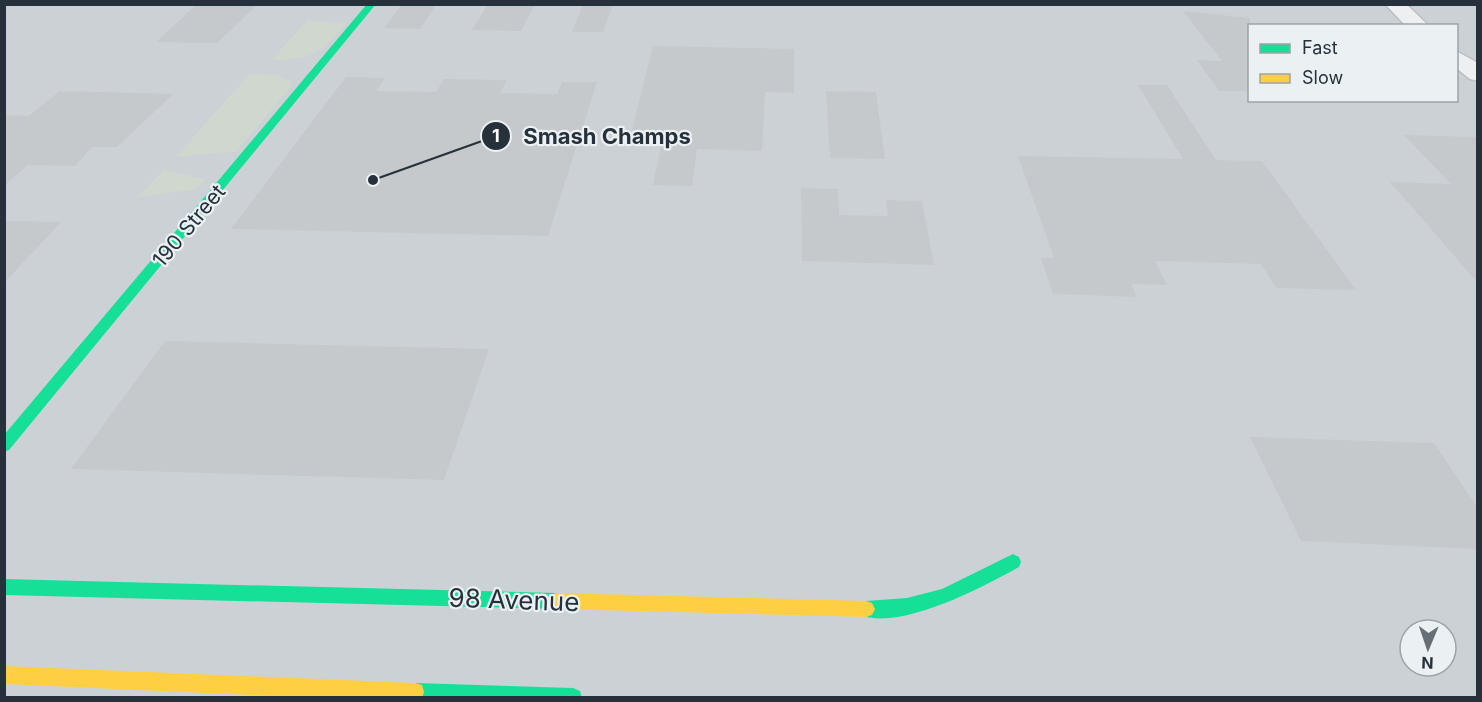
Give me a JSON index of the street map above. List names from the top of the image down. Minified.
{"streets":{"street":["190 Street","98 Avenue"]},"places":["Smash Champs"],"legend":["Fast","Slow"],"north":"bottom"}
